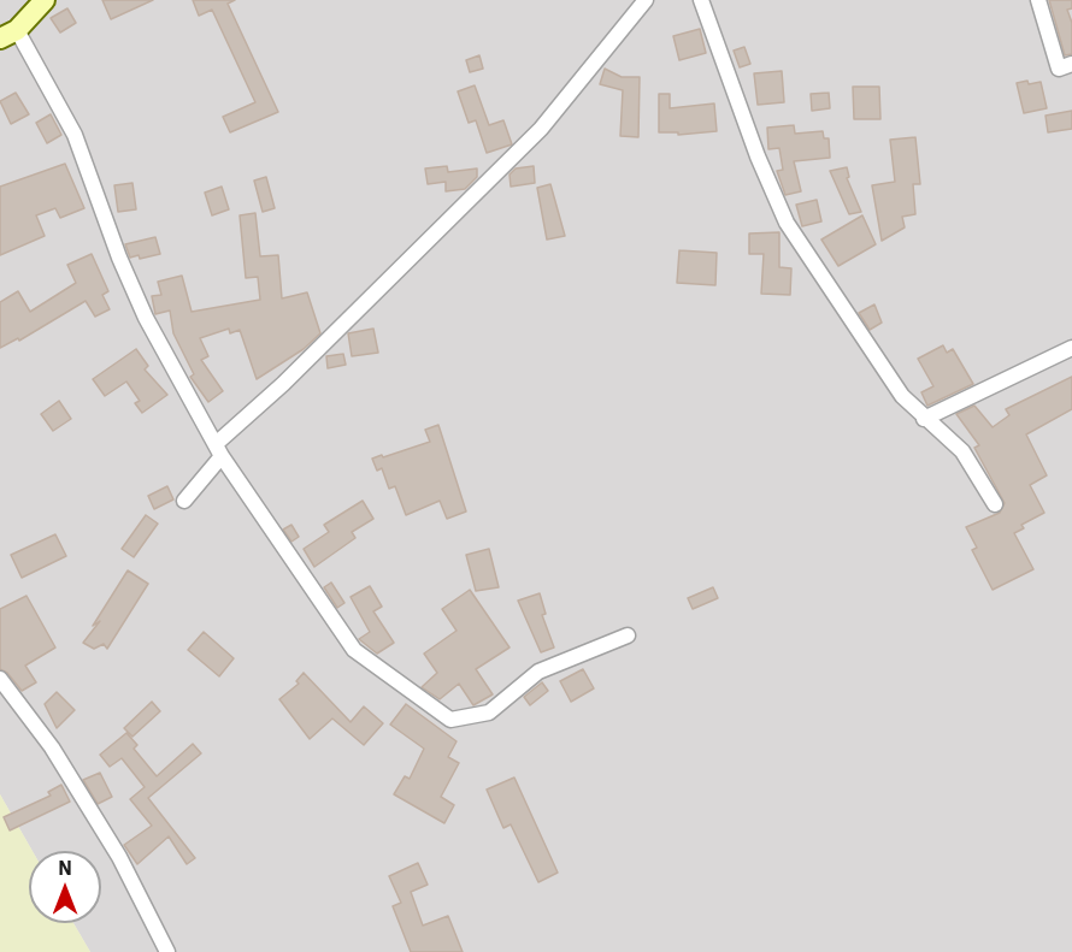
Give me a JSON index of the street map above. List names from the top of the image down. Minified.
{"north":"top"}
